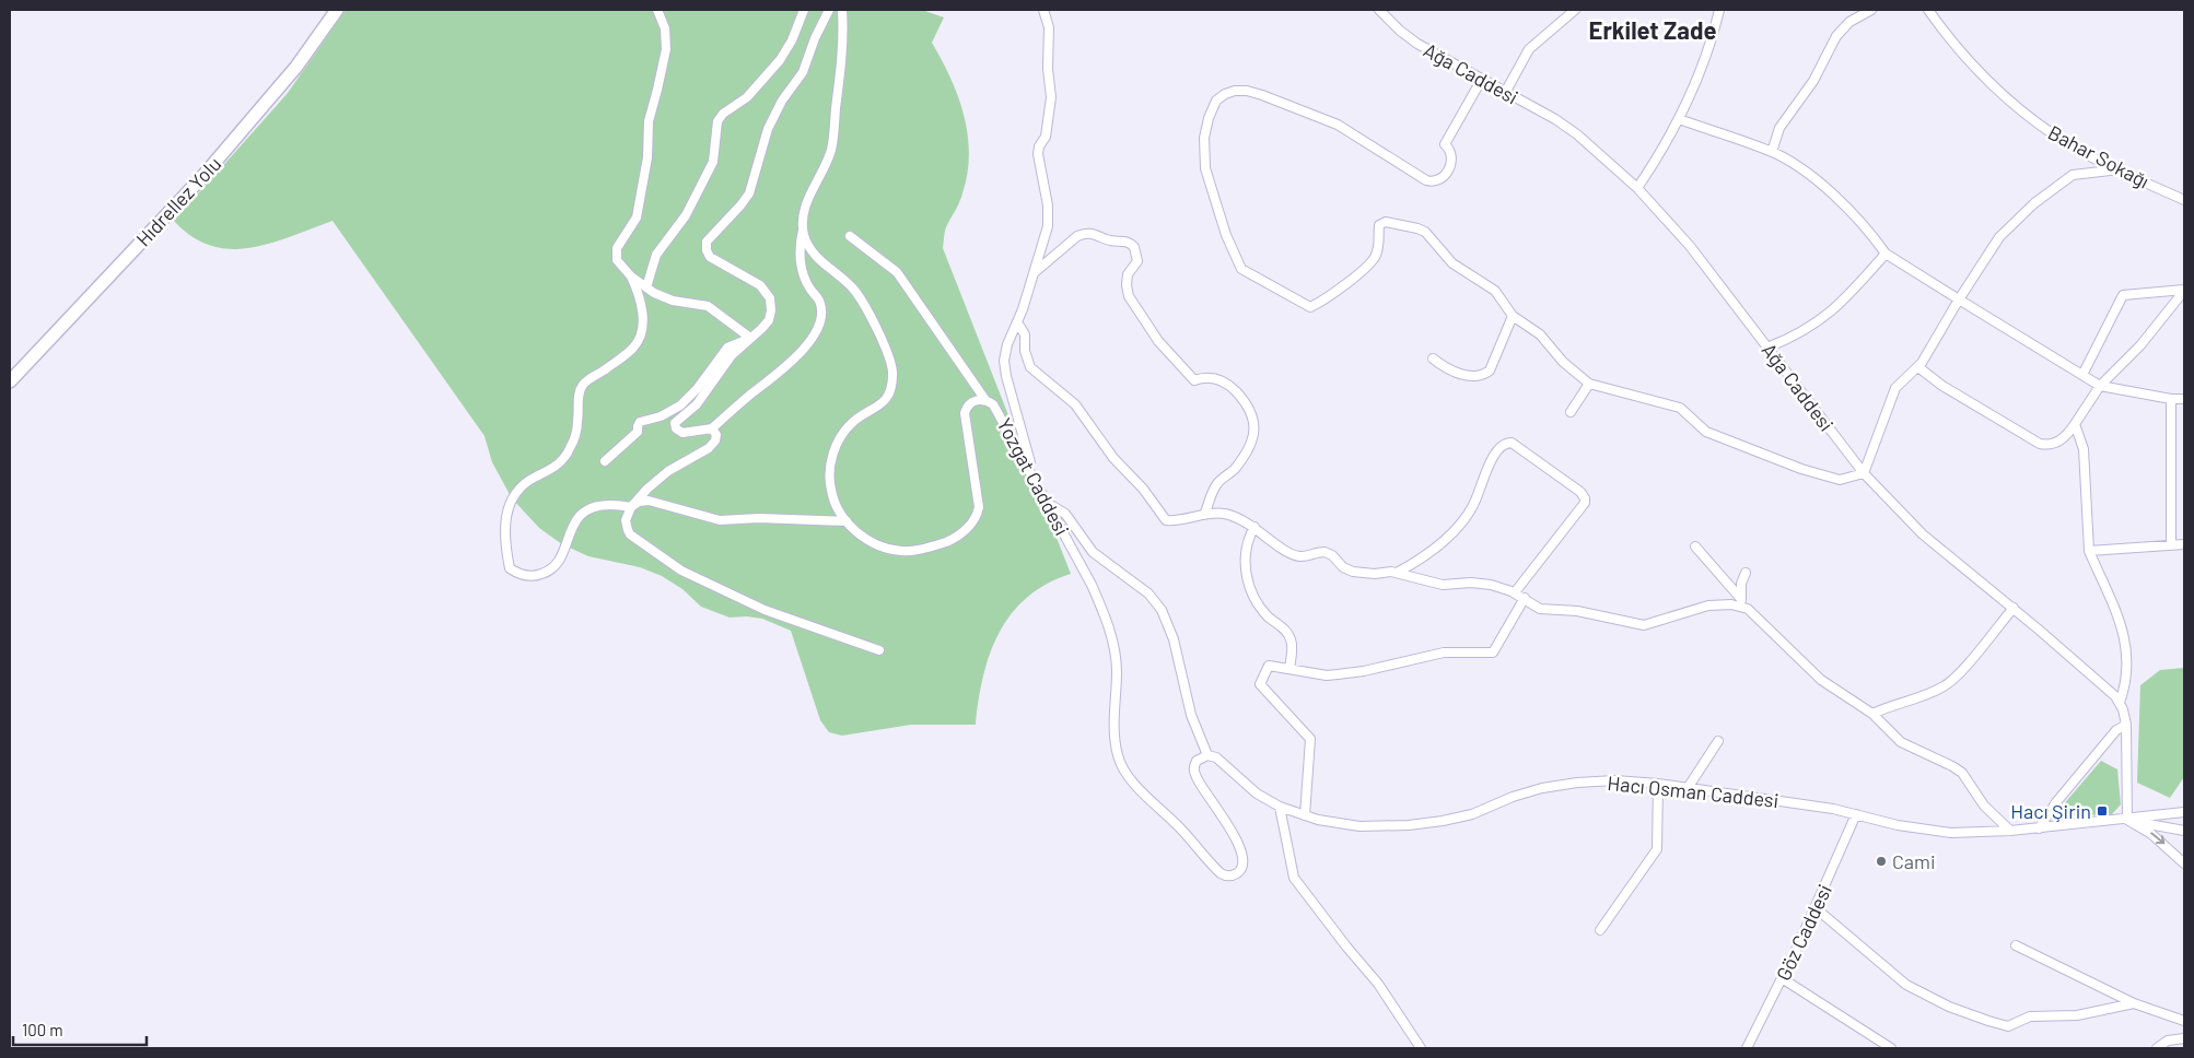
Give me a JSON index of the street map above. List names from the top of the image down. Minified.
{"streets":{"street":["Ağa Caddesi","Bahar Sokağı","Hıdrellez Yolu","Yozgat Caddesi","Hacı Osman Caddesi","Göz Caddesi"]},"crossings":[["Ağa Caddesi","Hacı Osman Caddesi"],["Yozgat Caddesi","Hacı Osman Caddesi"],["Hacı Osman Caddesi","Göz Caddesi"]],"districts":["Erkilet Zade"],"places":{"transit":["Hacı Şirin"],"other":["Cami"]},"scale_bar":"100 m"}
